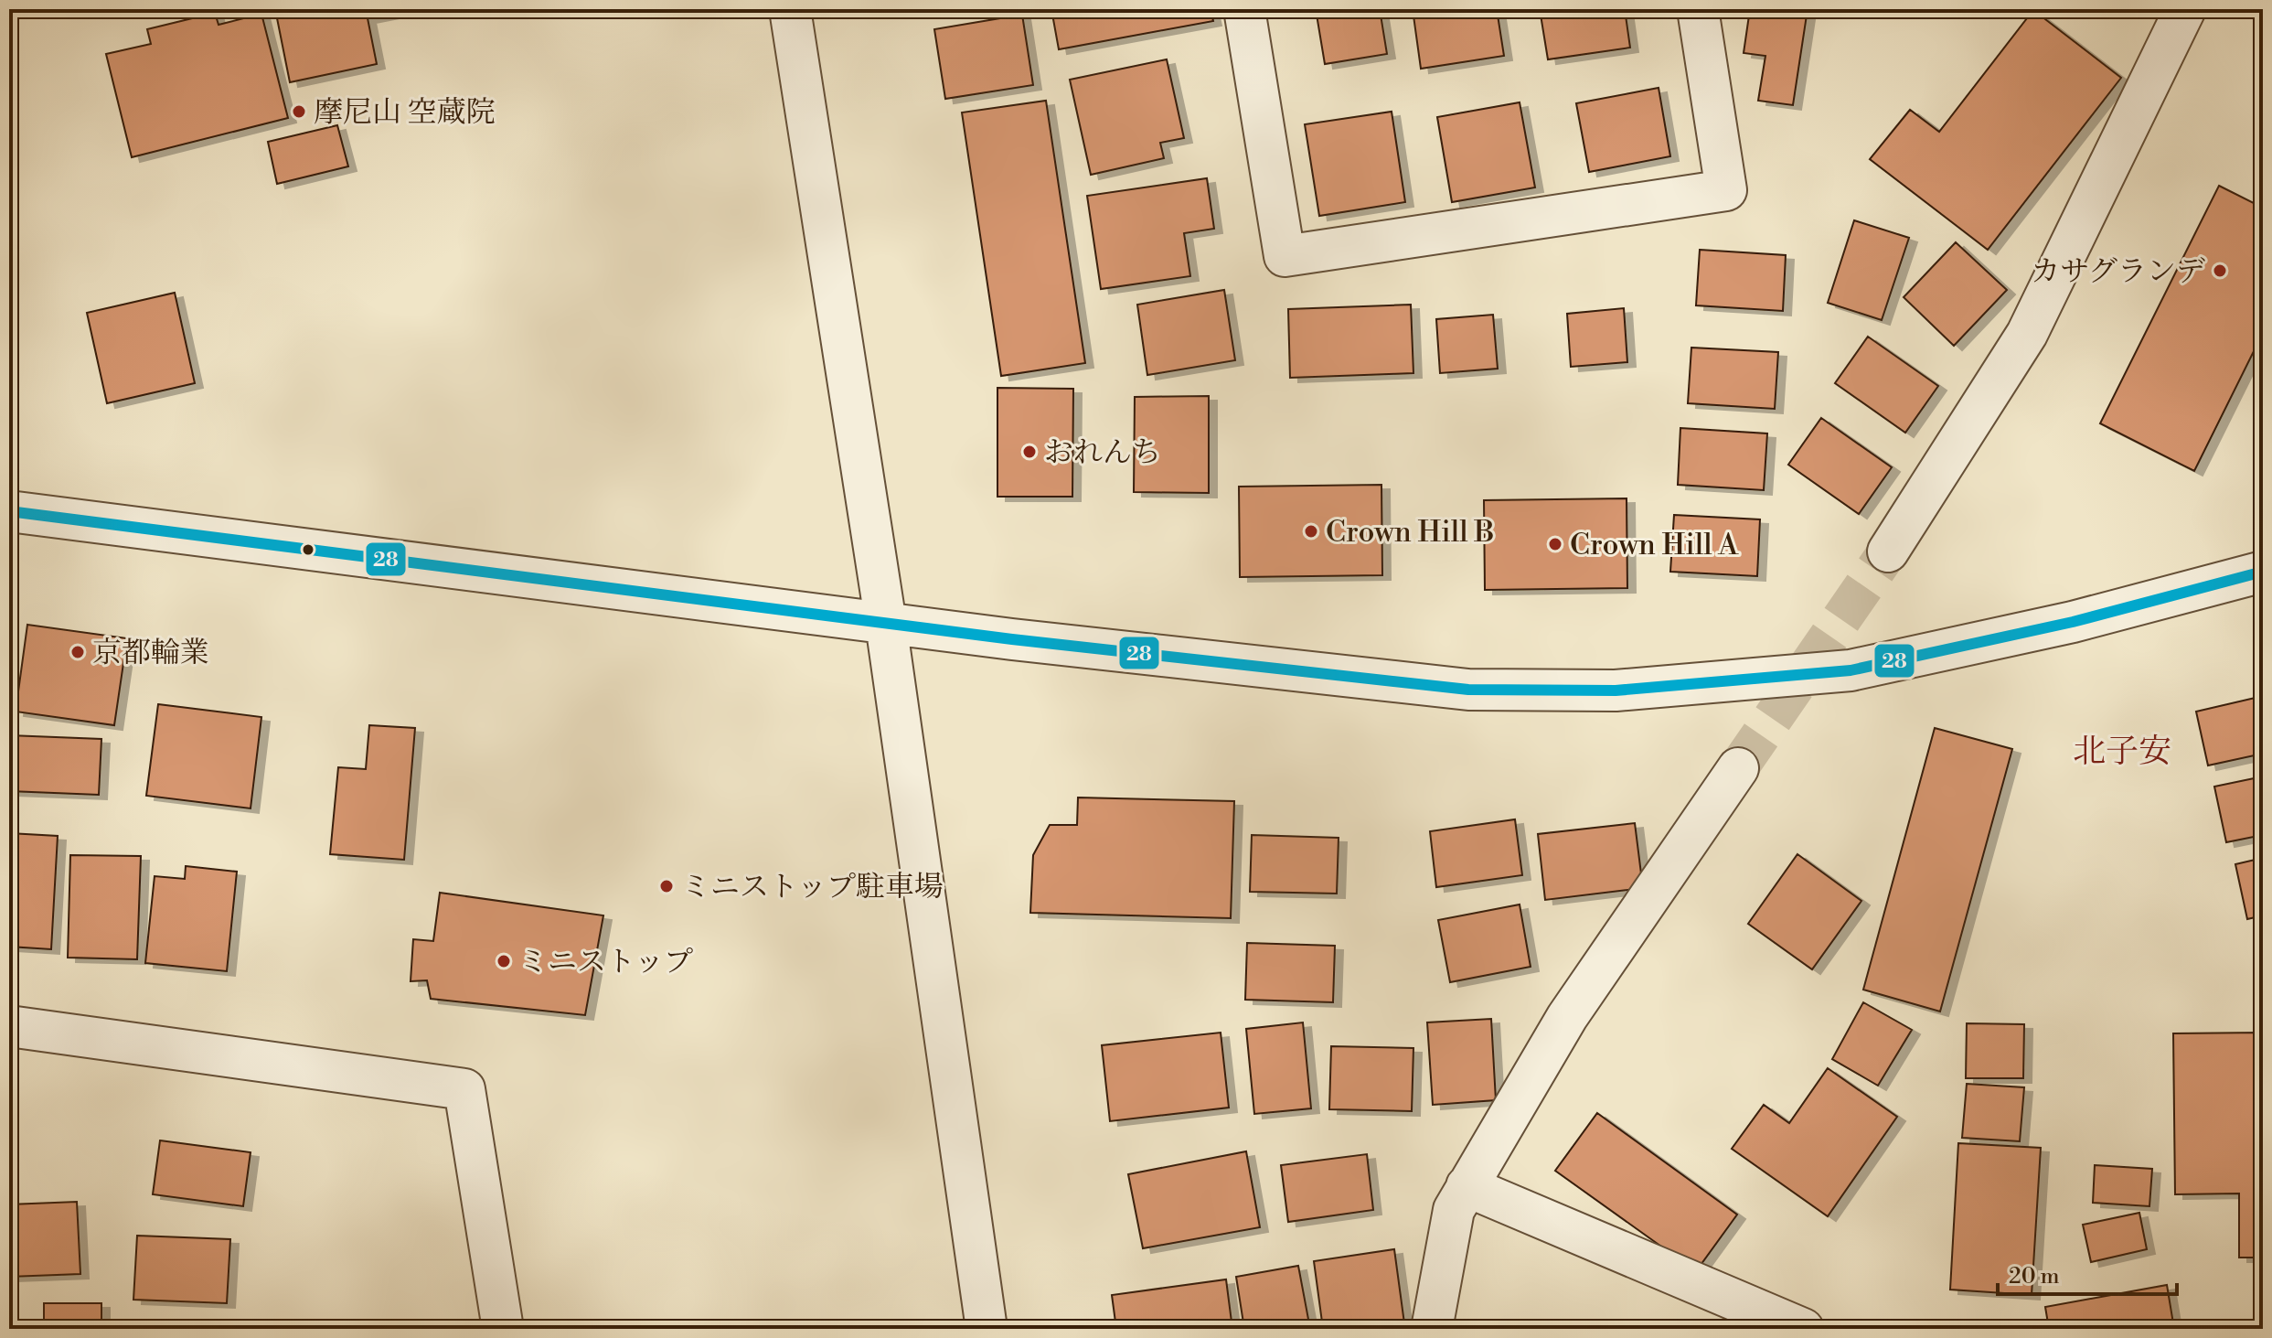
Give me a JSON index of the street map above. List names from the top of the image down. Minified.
{"districts":["北子安"],"places":["摩尼山 空蔵院","カサグランデ","おれんち","Crown Hill B","Crown Hill A","京都輪業","ミニストップ駐車場","ミニストップ"],"lines":["transit line 28"],"scale_bar":"20 m"}
